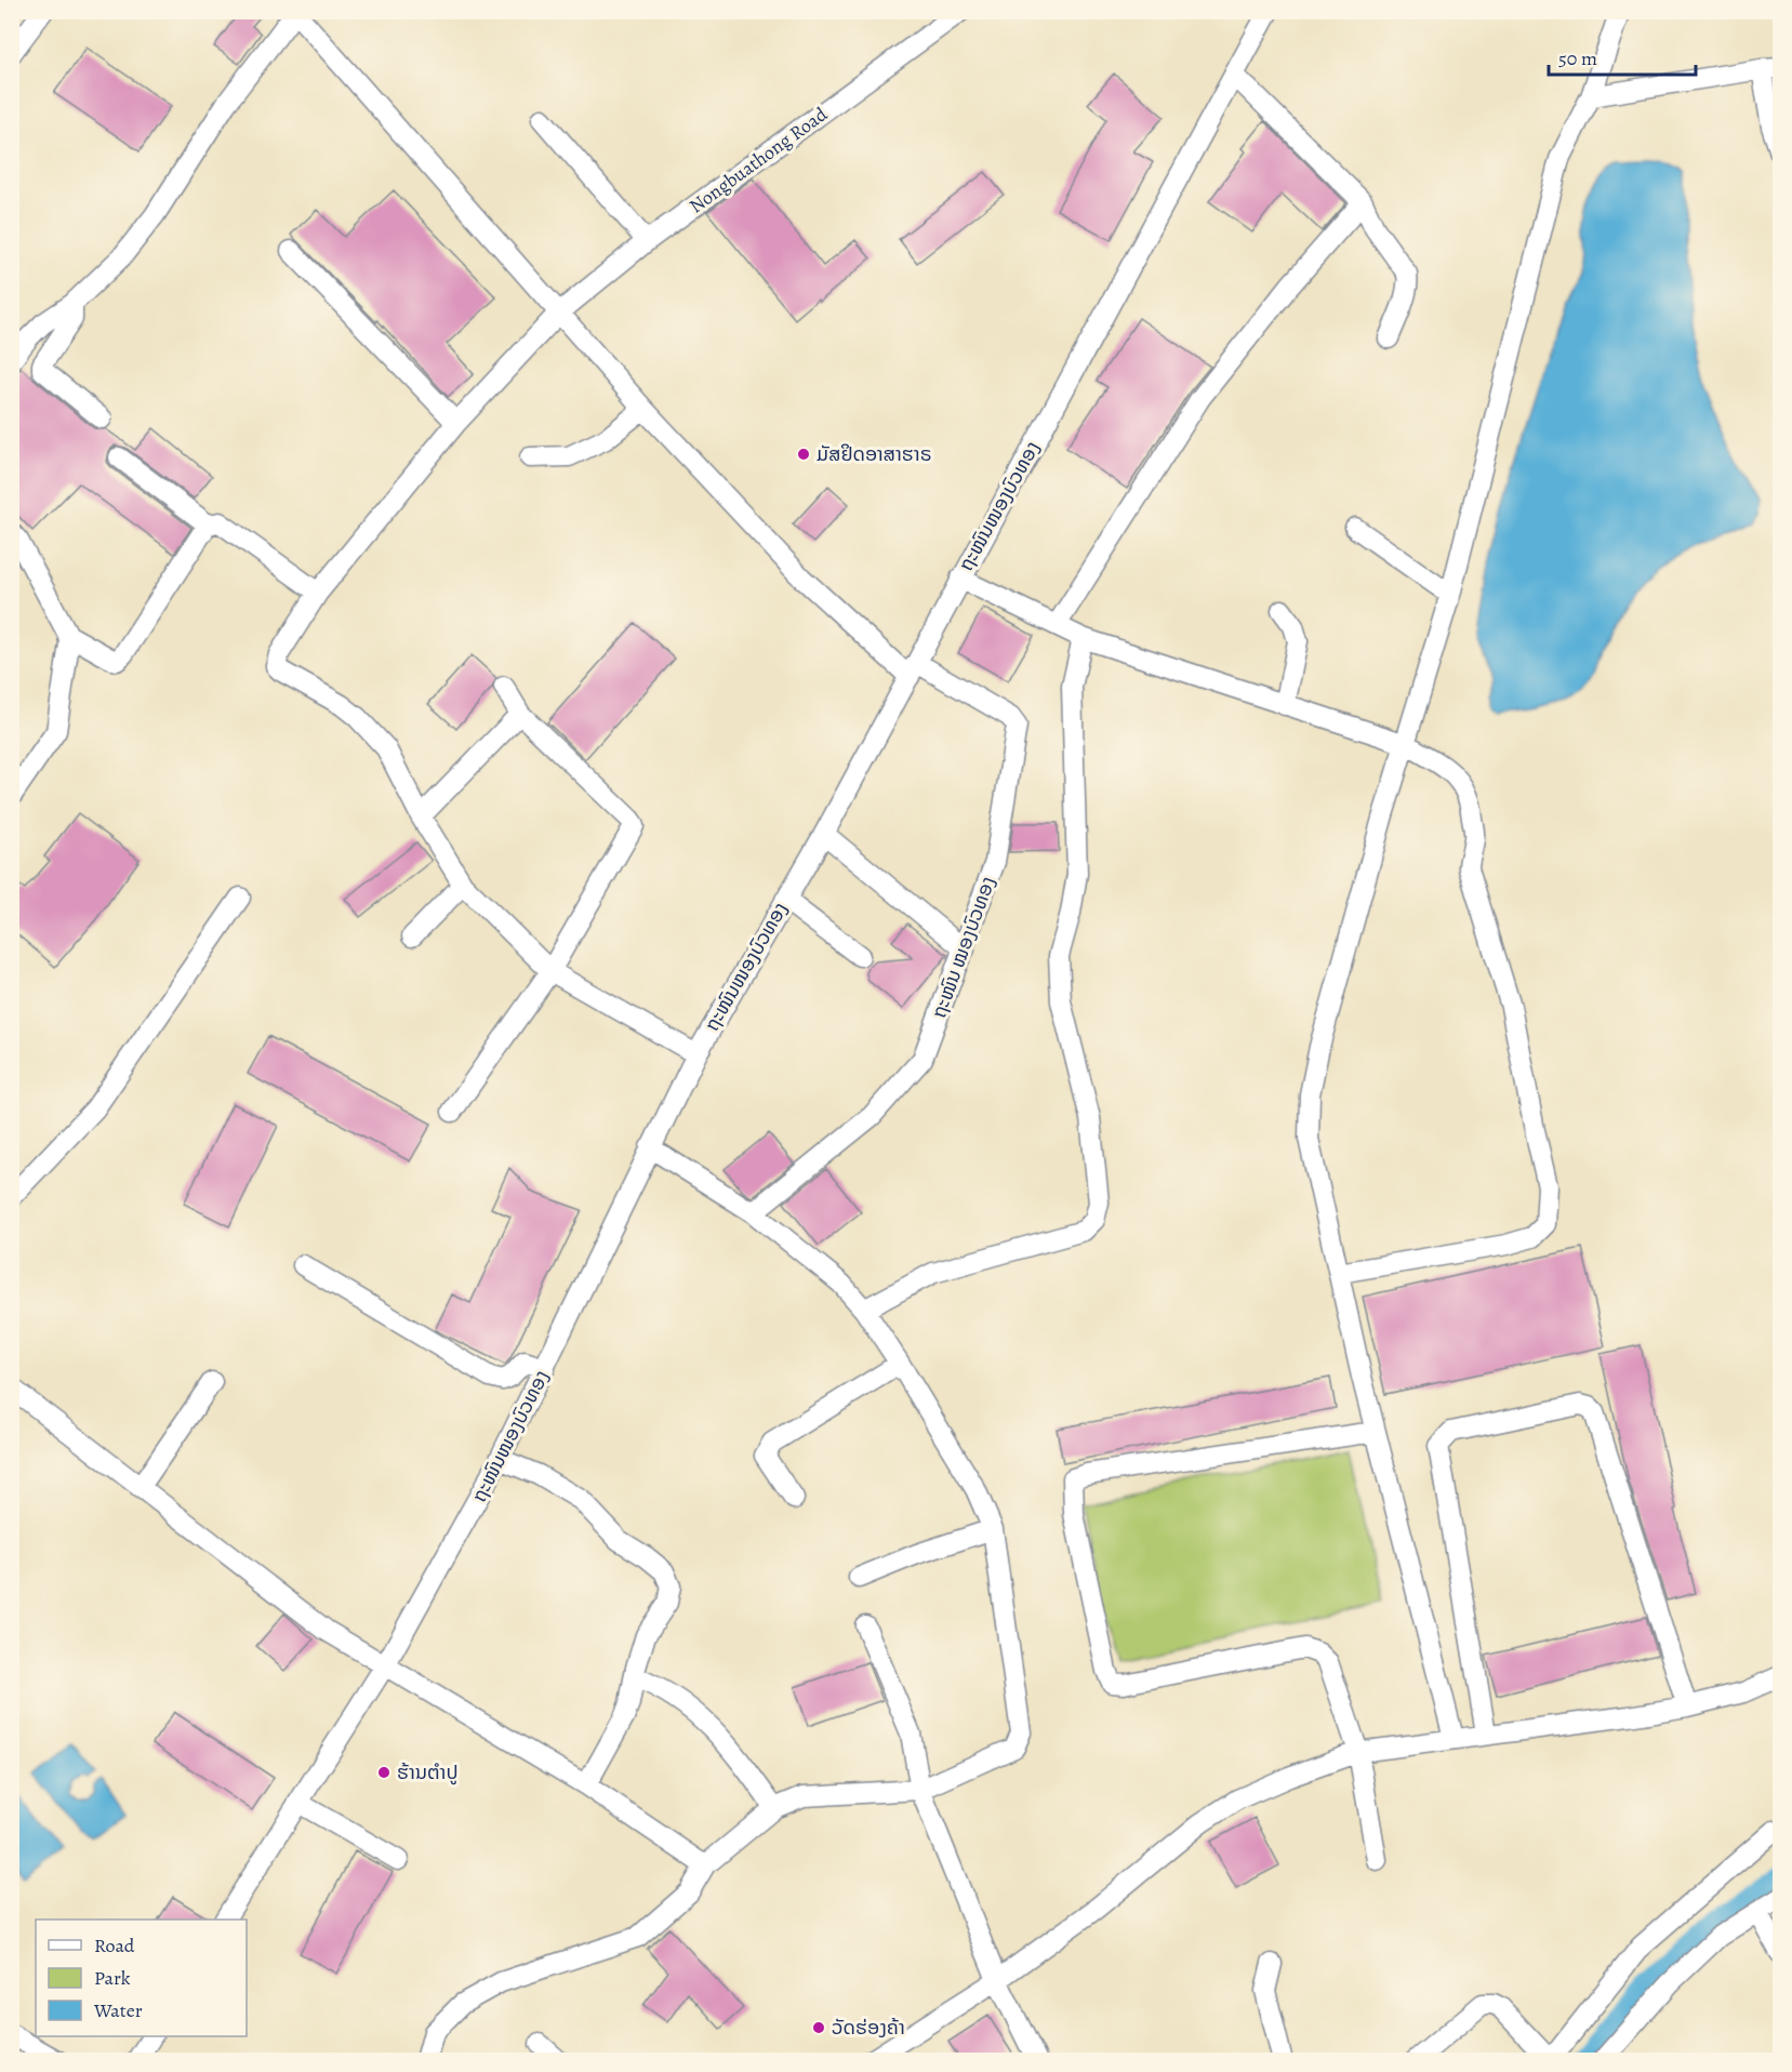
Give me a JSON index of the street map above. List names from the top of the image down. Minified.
{"streets":{"street":["Nongbuathong Road","ຖະໜົນໜອງບົວທອງ","ຖະໜົນ ໝອງບົວທອງ"]},"crossings":[["ຖະໜົນໜອງບົວທອງ","ຖະໜົນ ໝອງບົວທອງ"]],"places":["ມັສຢິດອາສາຮາຣ","ຮ້ານຕຳປູ","ວັດຮ່ອງຄ້າ"],"legend":["Road","Park","Water"],"scale_bar":"50 m"}
